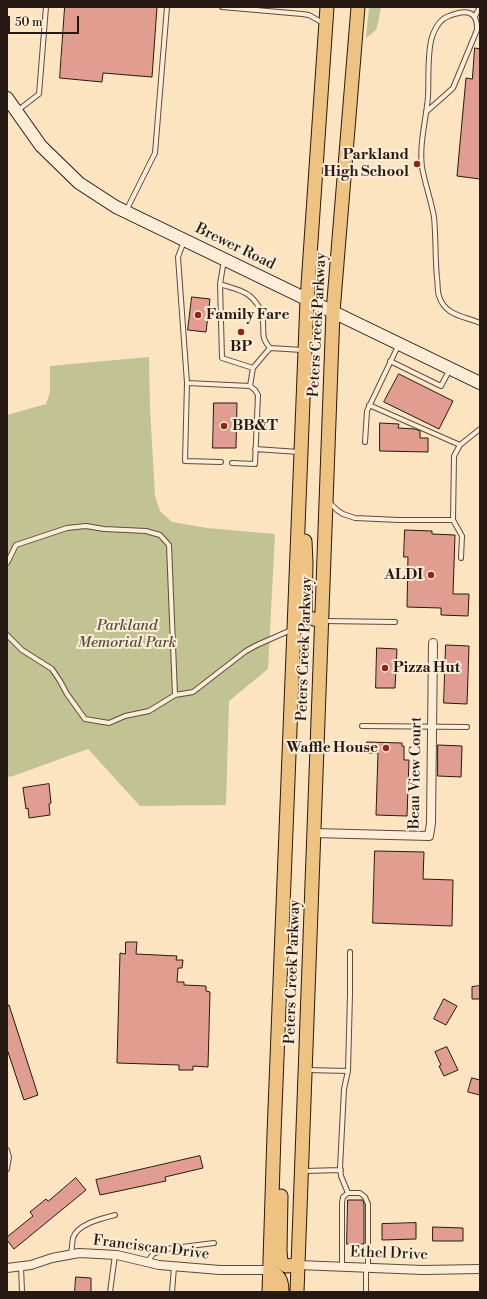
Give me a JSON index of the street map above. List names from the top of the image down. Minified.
{"streets":{"main road":["Peters Creek Parkway"],"street":["Brewer Road","Beau View Court","Franciscan Drive","Ethel Drive"]},"crossings":[["Brewer Road","Peters Creek Parkway"],["Peters Creek Parkway","Beau View Court"],["Peters Creek Parkway","Franciscan Drive"],["Peters Creek Parkway","Ethel Drive"]],"parks":["Parkland Memorial Park"],"places":["Parkland High School","Family Fare","BP","BB&T","ALDI","Pizza Hut","Waffle House"],"scale_bar":"50 m"}
